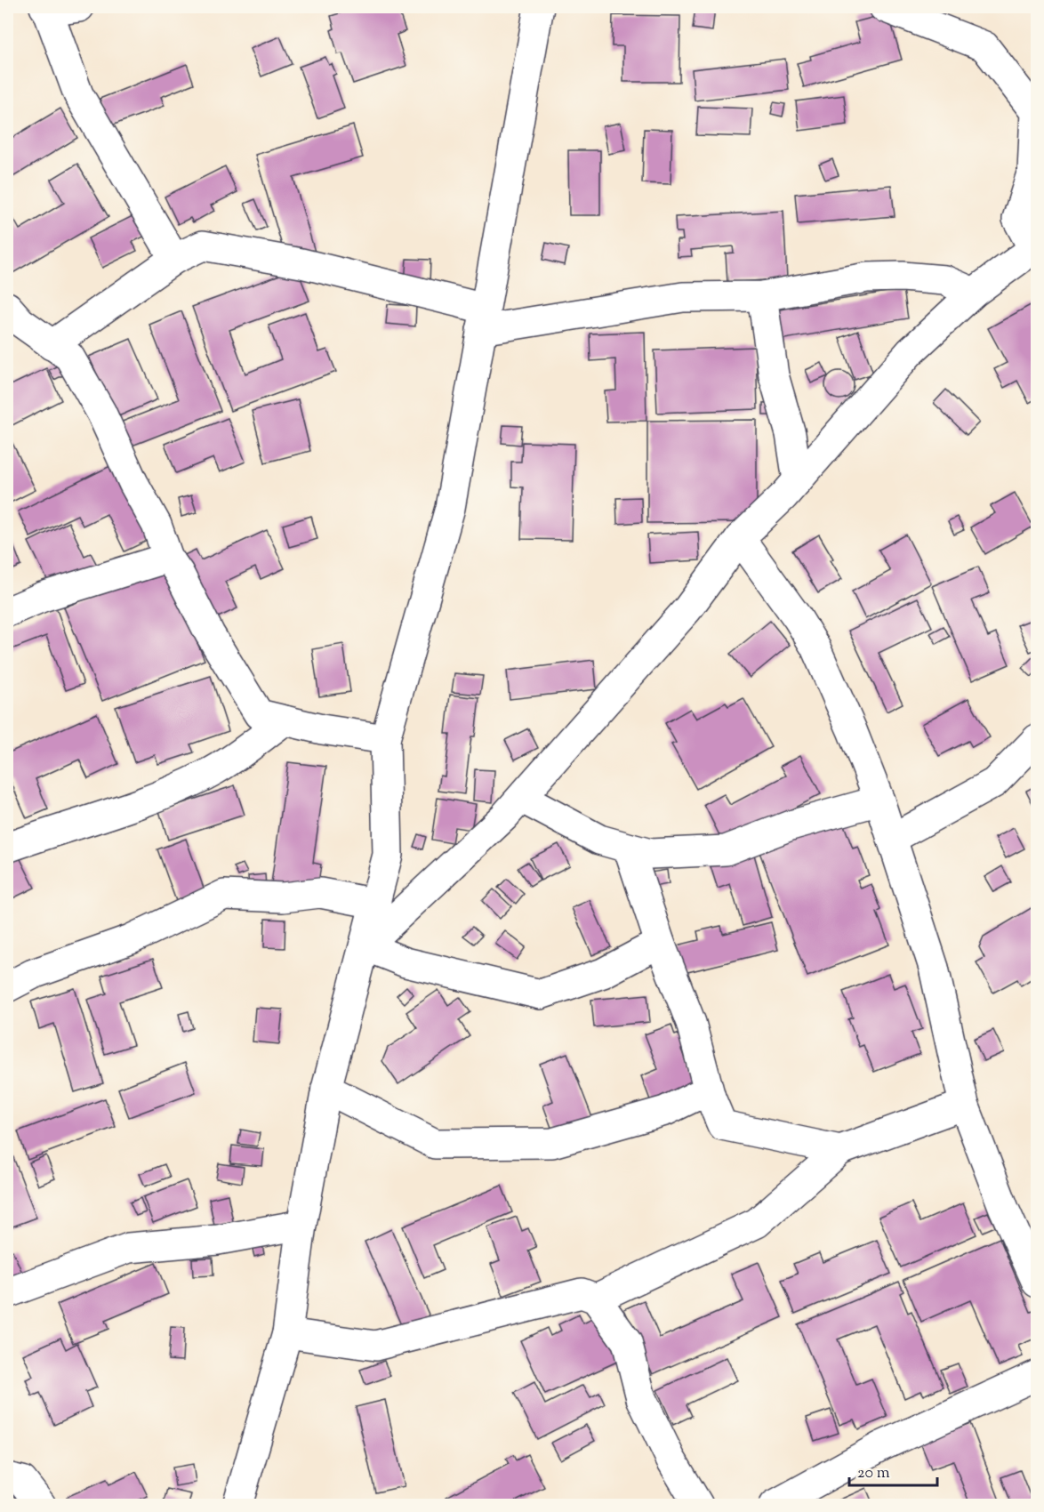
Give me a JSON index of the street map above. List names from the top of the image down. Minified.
{"scale_bar":"20 m"}
